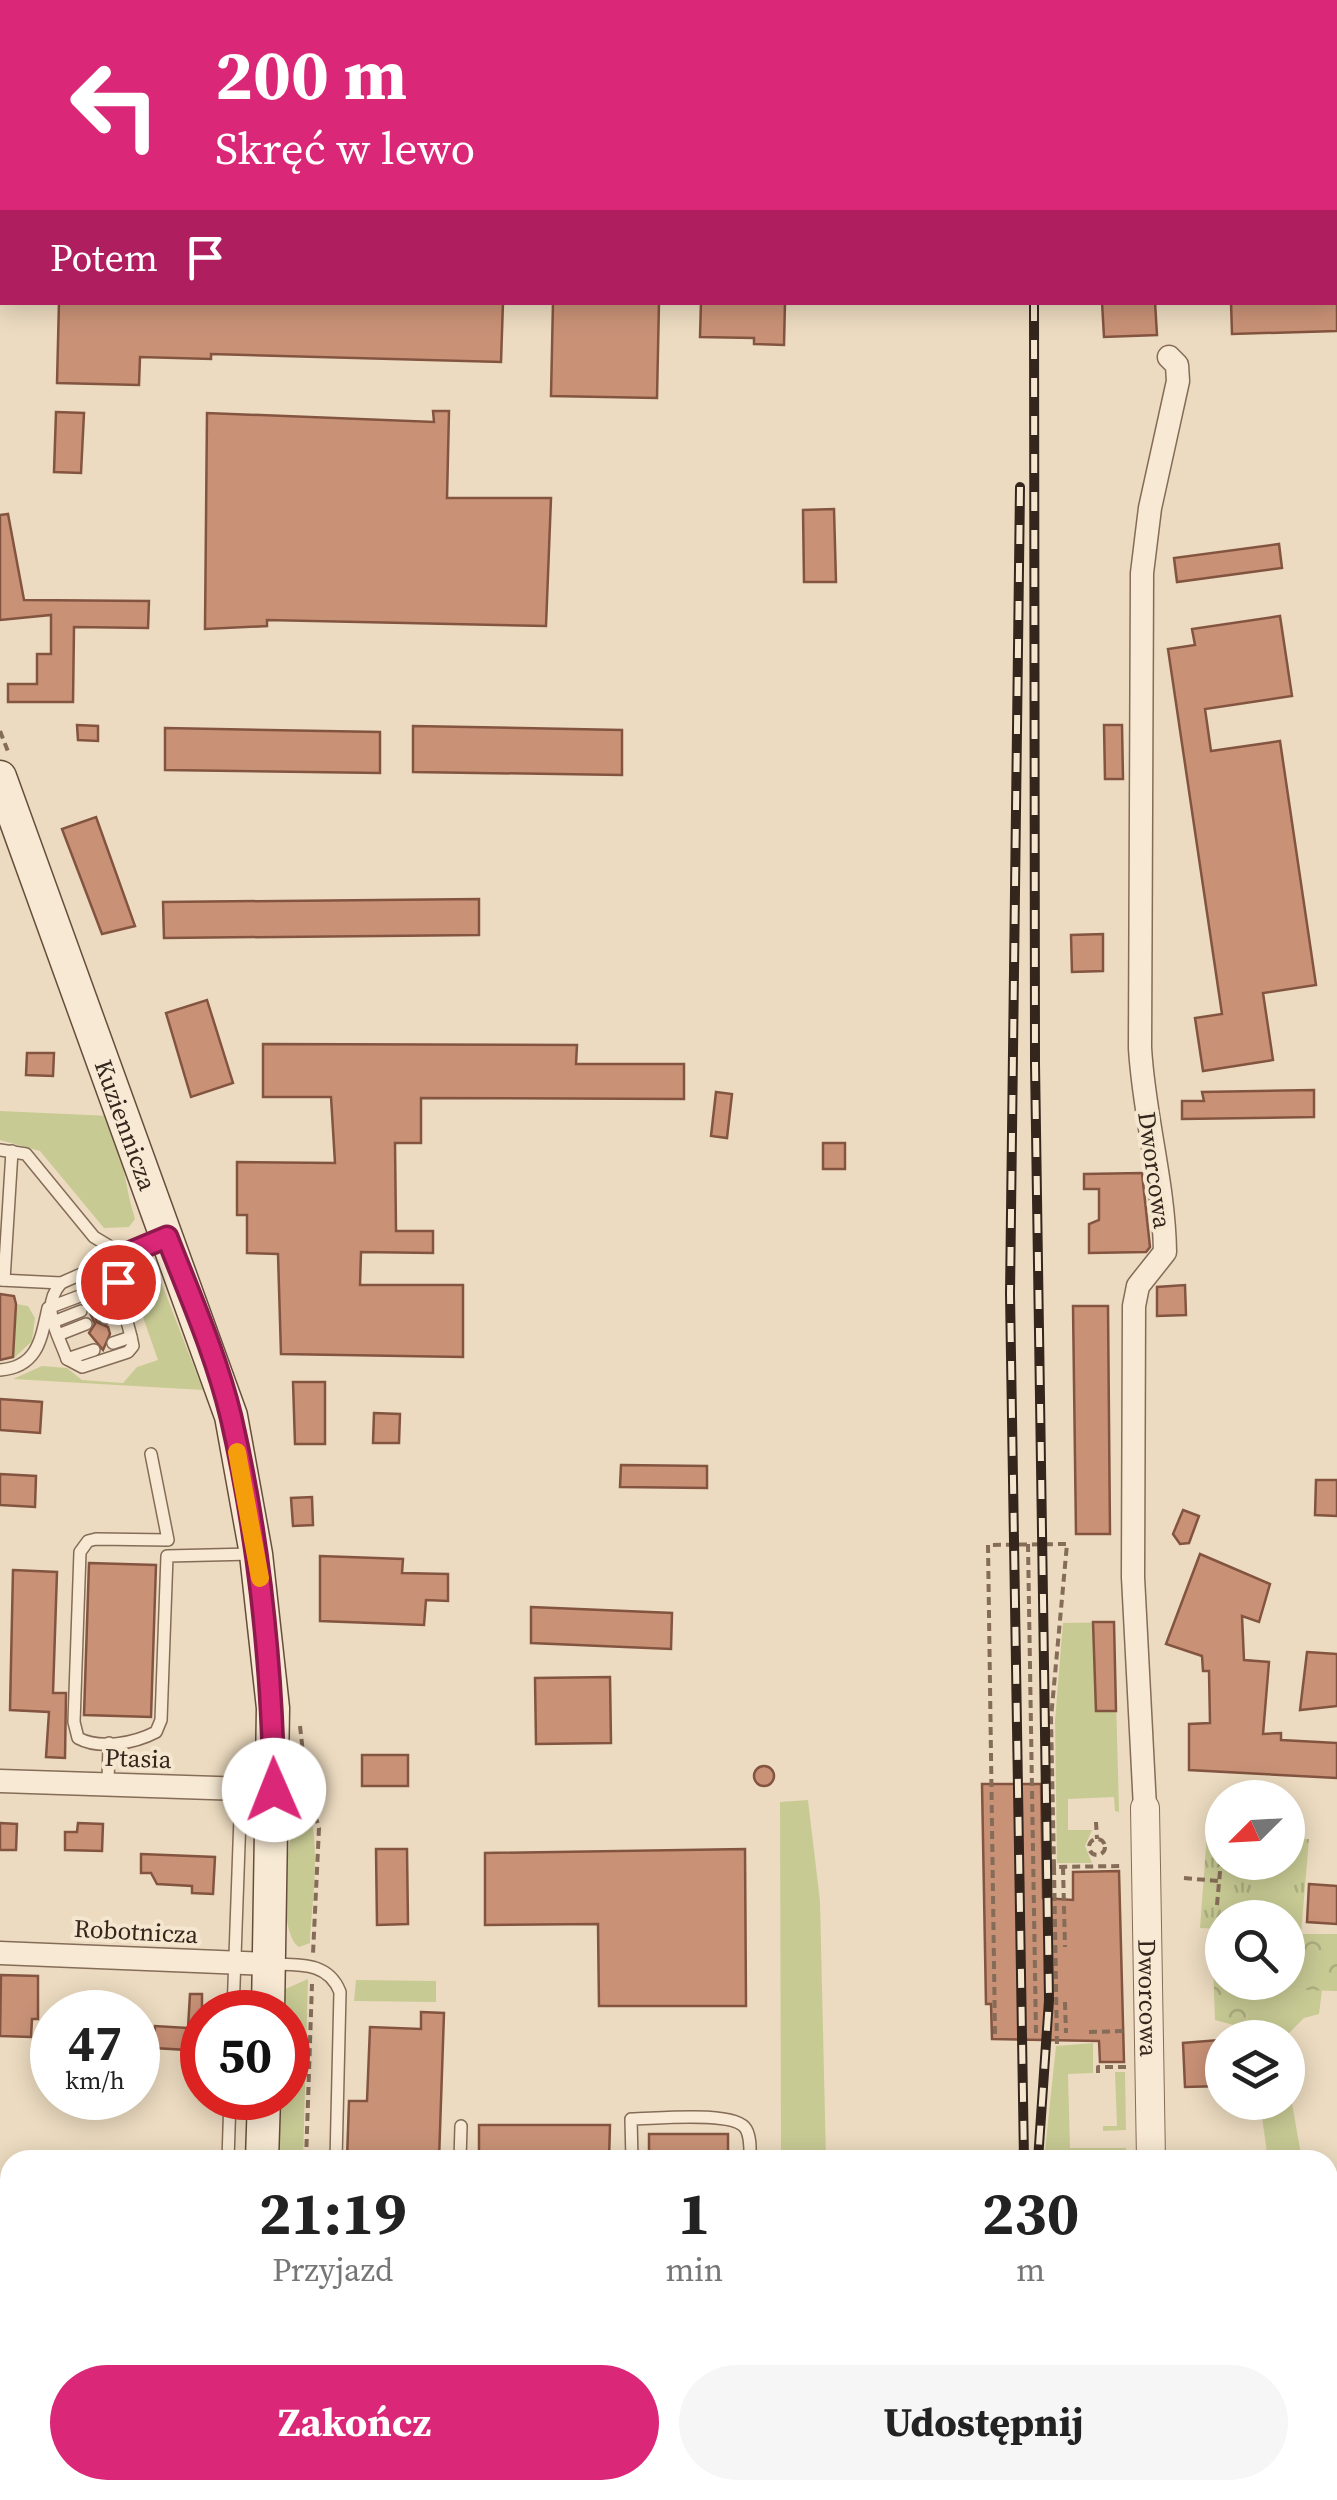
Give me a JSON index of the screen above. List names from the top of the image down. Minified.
{"streets":{"main road":["Kuziennicza"],"street":["Dworcowa","Ptasia","Robotnicza"]},"crossings":[["Kuziennicza","Ptasia"],["Kuziennicza","Robotnicza"]],"north":"bottom left","page":{"turn":["200 m","Skręć w lewo"],"then":"Potem","speed":"47 km/h","limit":"50","eta":["21:19","Przyjazd","1","min","230","m"],"buttons":["Zakończ","Udostępnij"]}}
